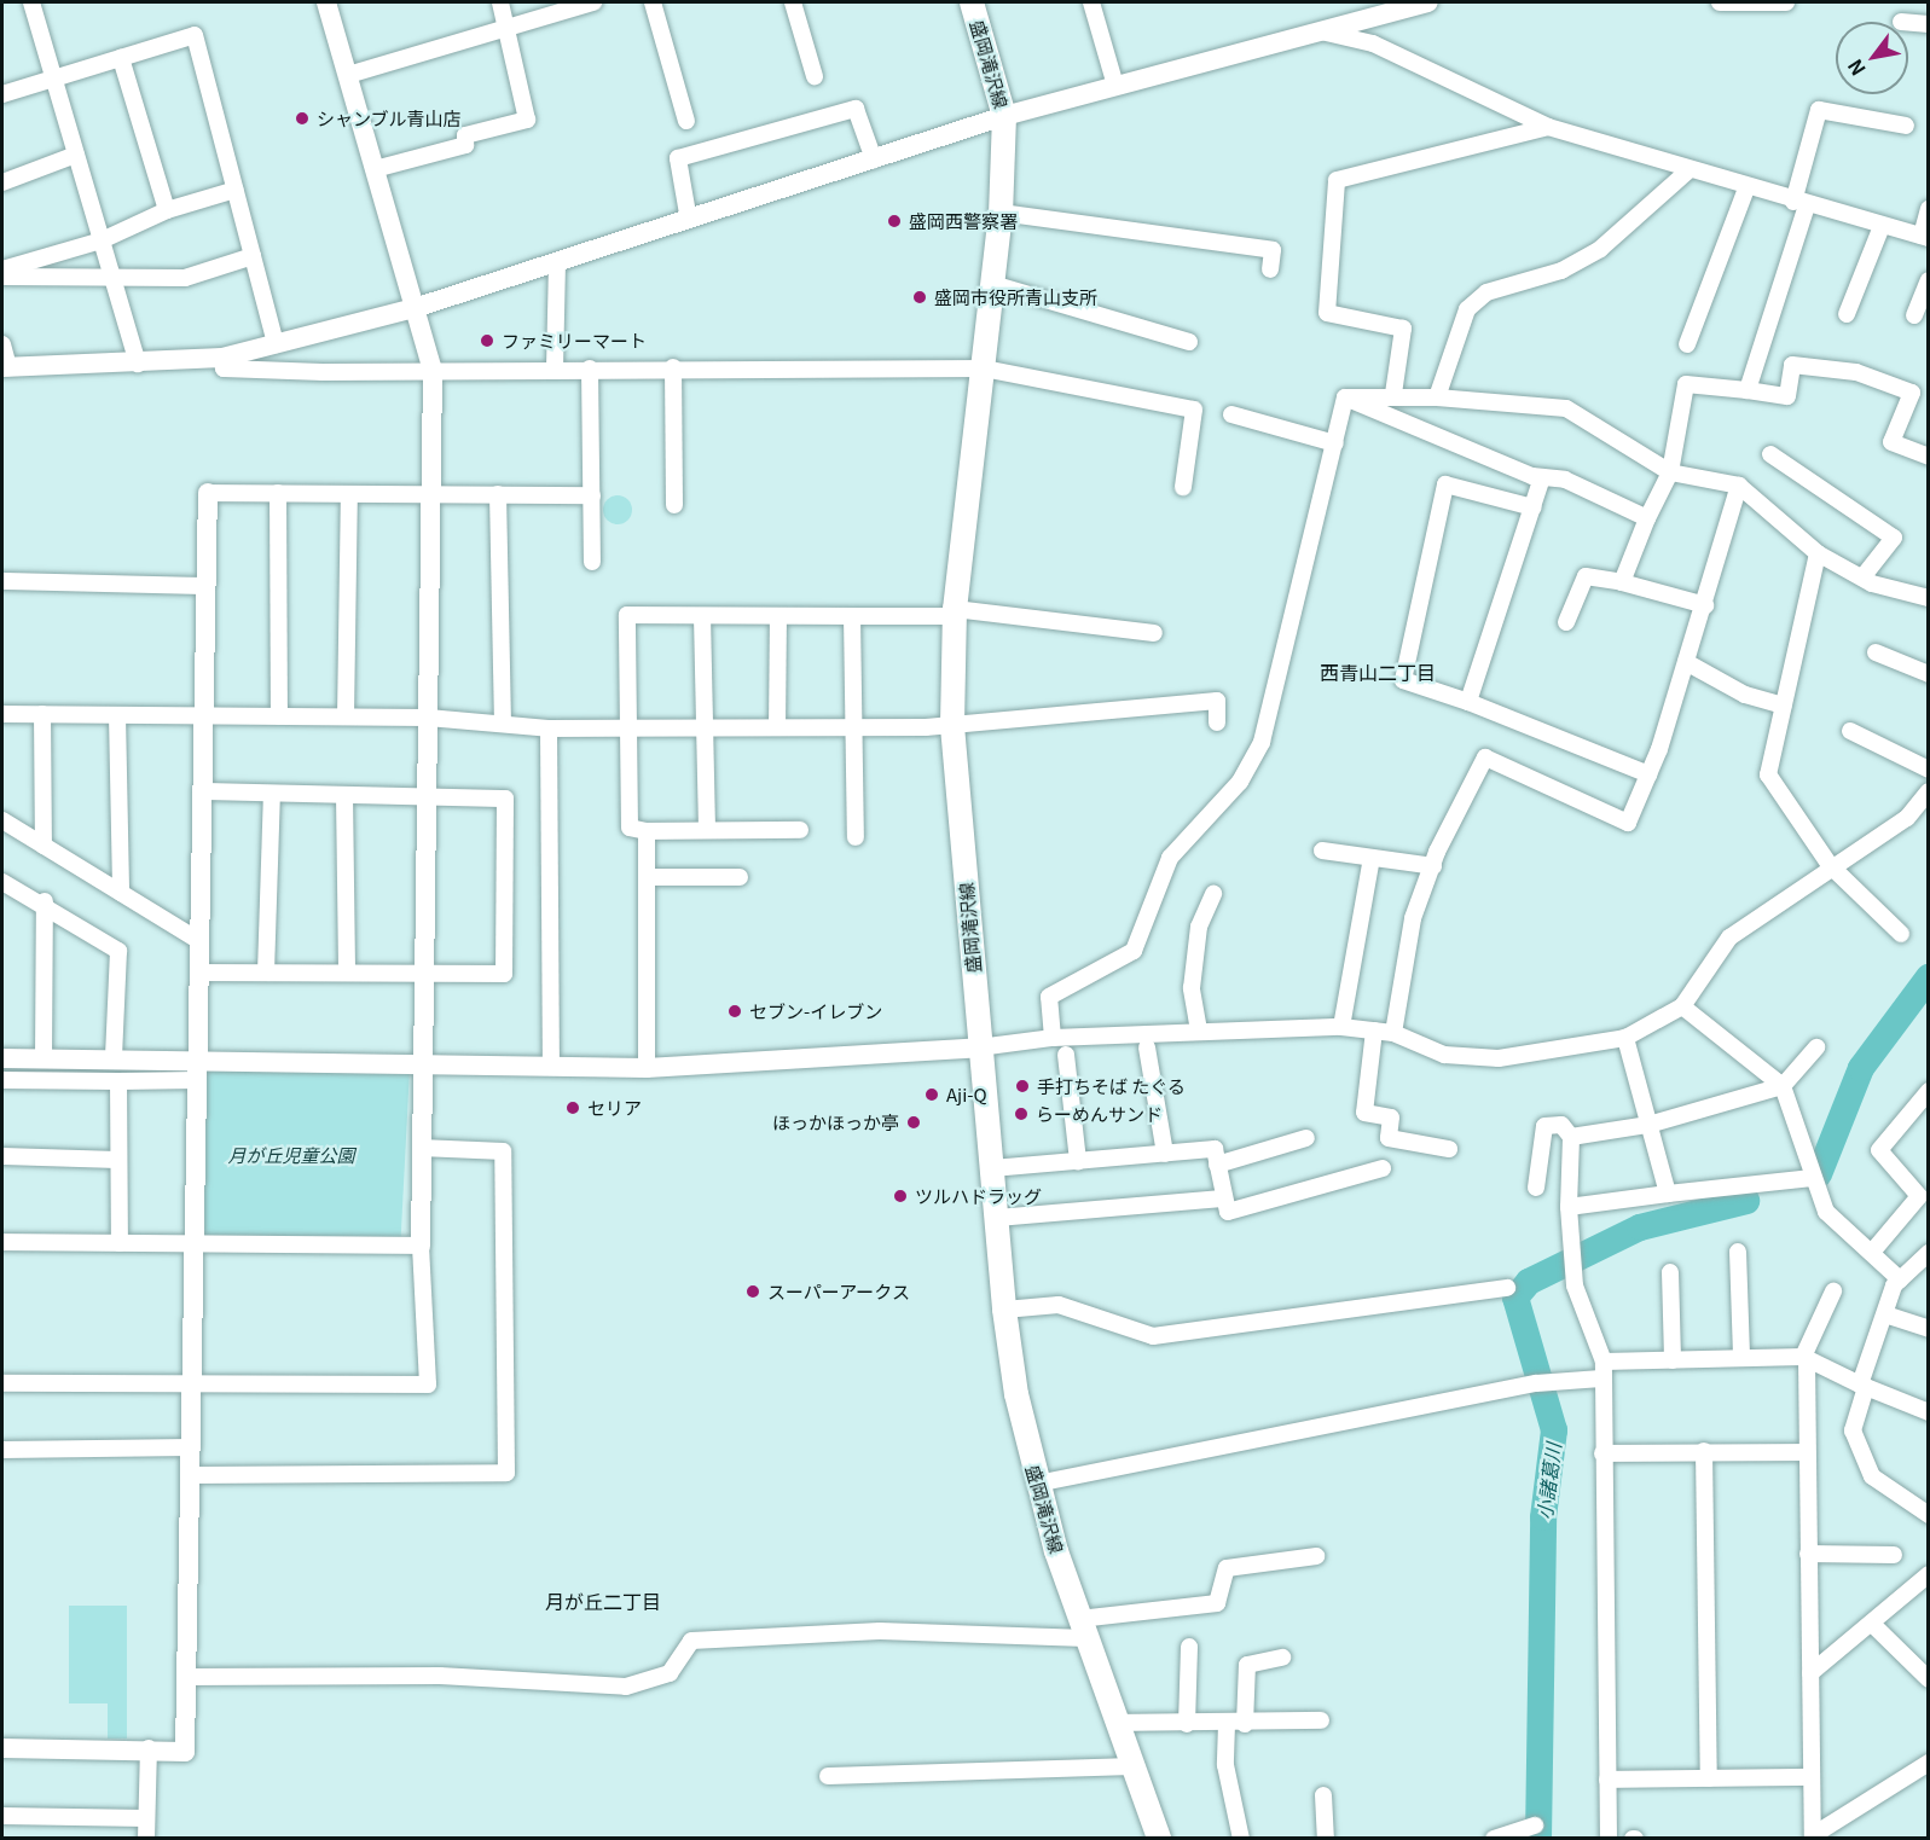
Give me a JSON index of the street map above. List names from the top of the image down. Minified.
{"streets":{"main road":["盛岡滝沢線"]},"districts":["西青山二丁目","月が丘二丁目"],"water":["小諸葛川"],"parks":["月が丘児童公園"],"places":["シャンブル青山店","盛岡西警察署","盛岡市役所青山支所","ファミリーマート","セブン-イレブン","手打ちそば たぐる","Aji-Q","セリア","らーめんサンド","ほっかほっか亭","ツルハドラッグ","スーパーアークス"],"north":"bottom left"}
